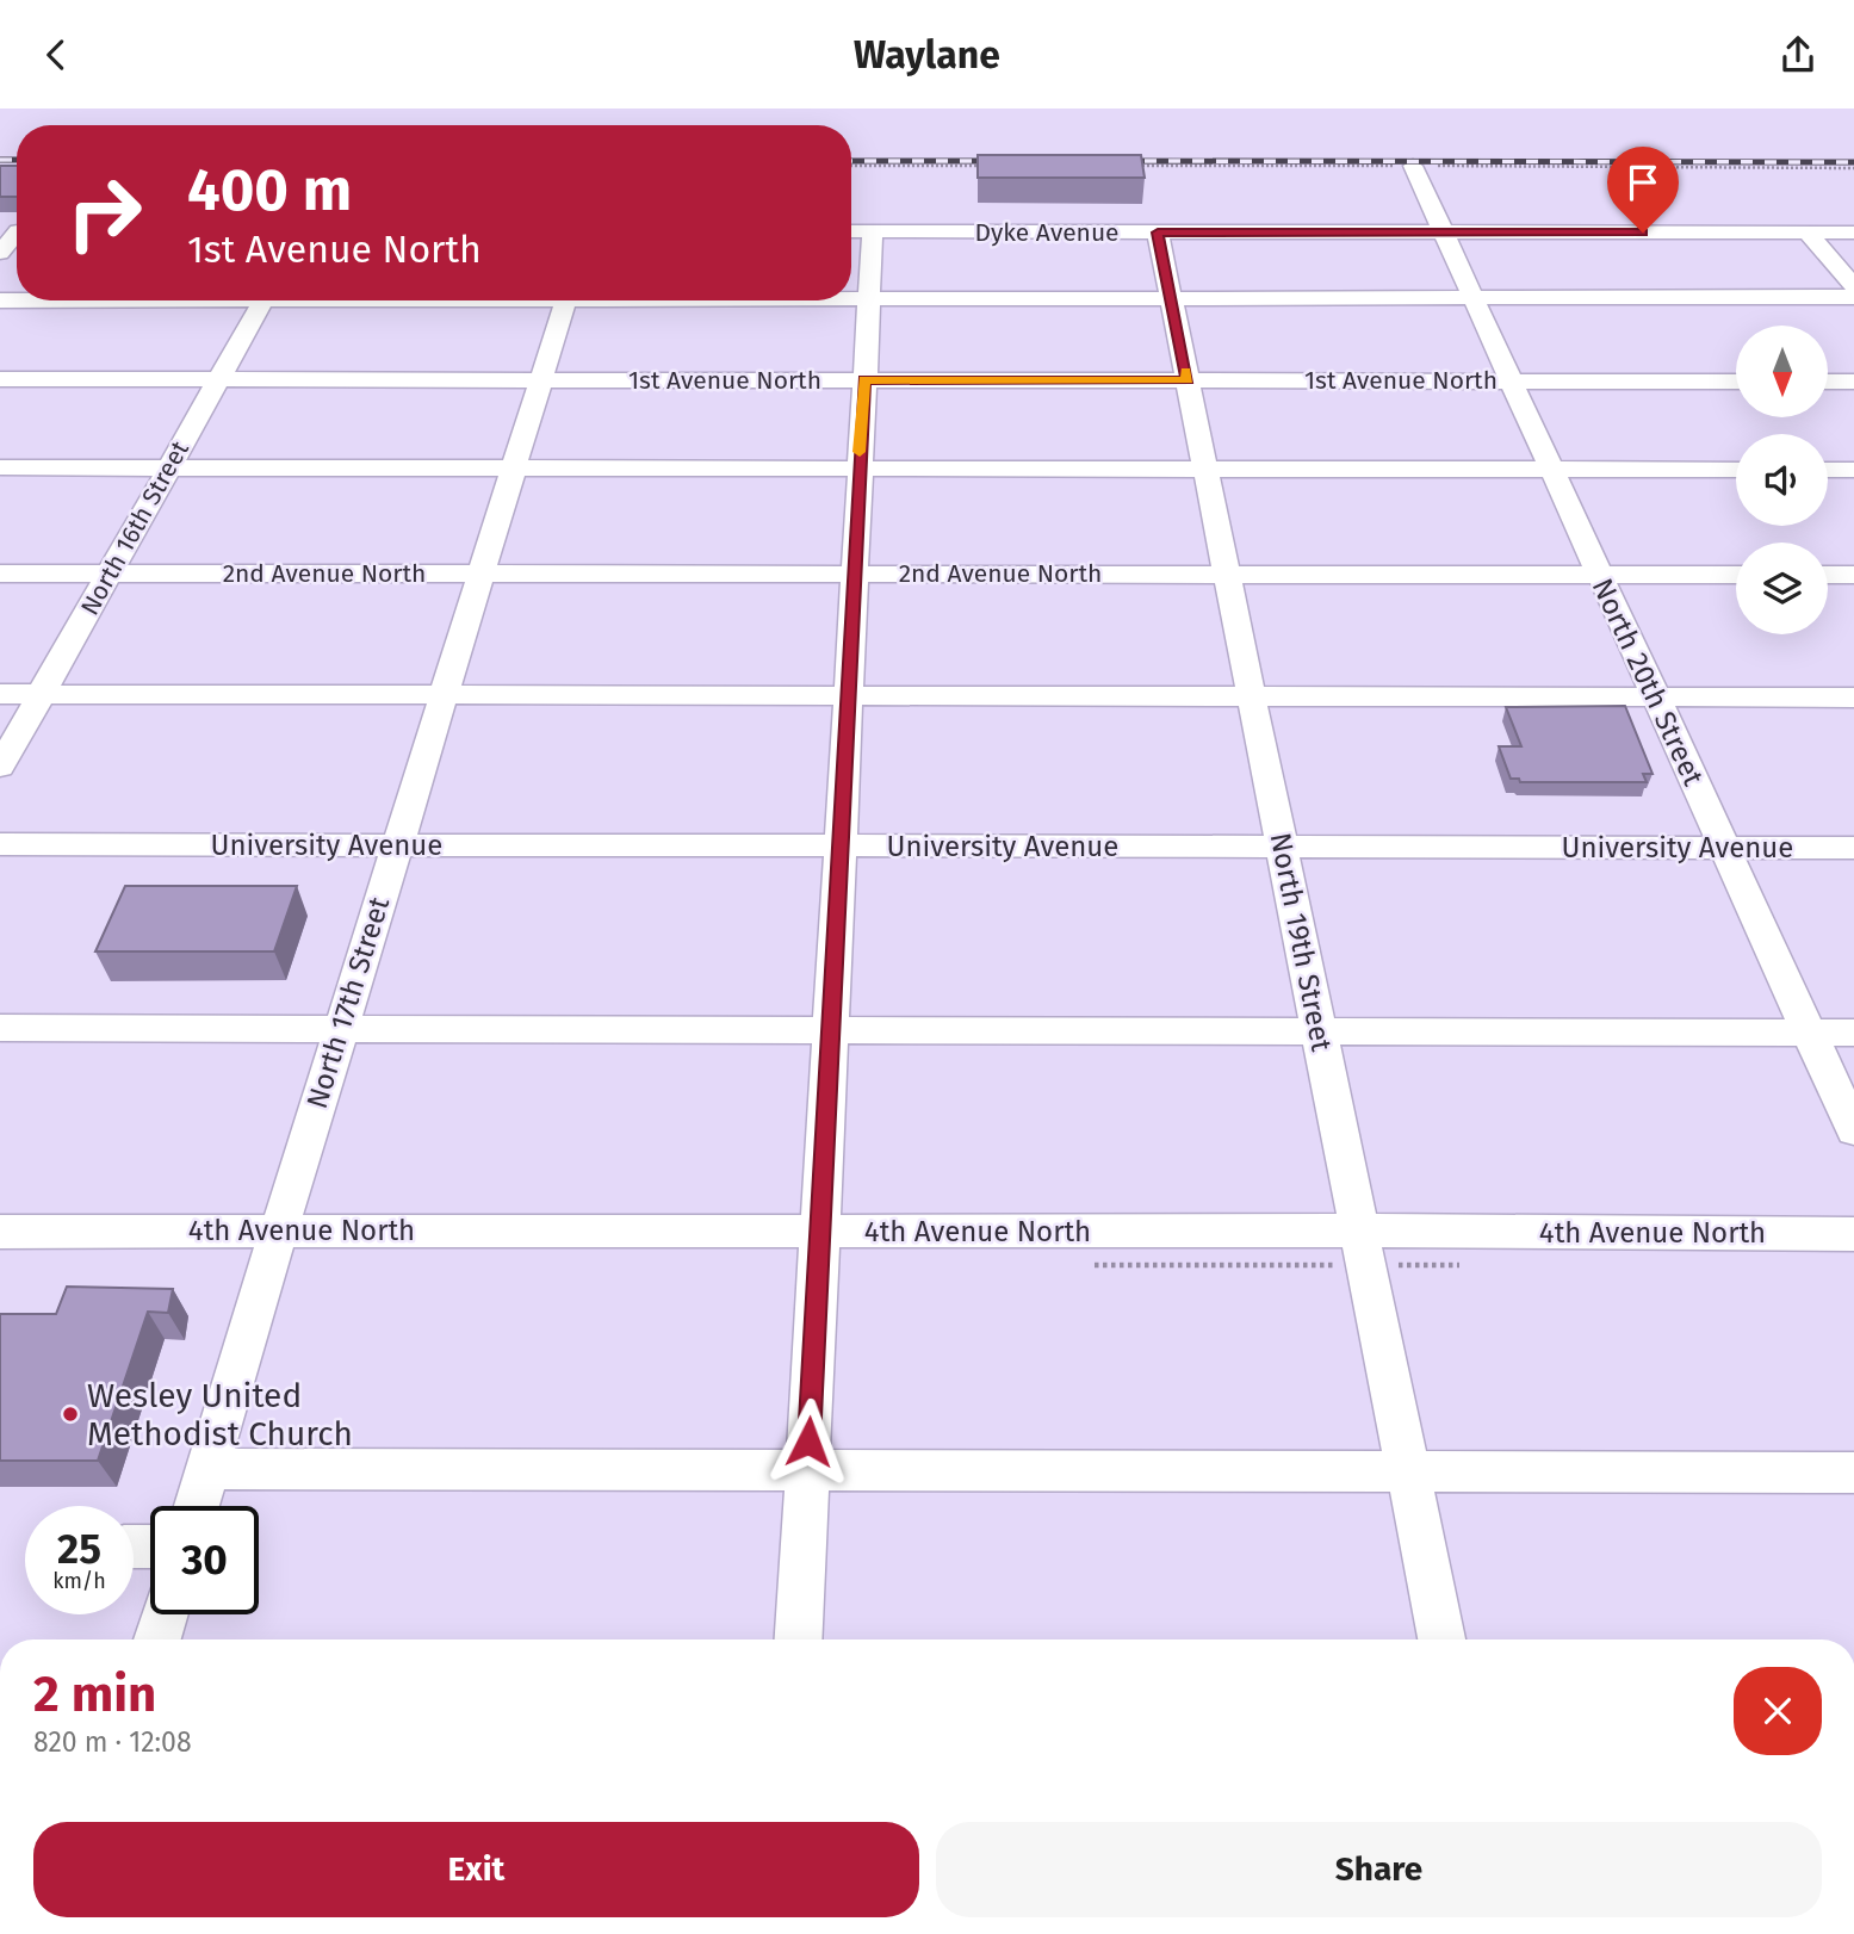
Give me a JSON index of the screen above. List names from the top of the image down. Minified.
{"streets":{"street":["Dyke Avenue","1st Avenue North","North 16th Street","2nd Avenue North","North 20th Street","University Avenue","North 19th Street","North 17th Street","4th Avenue North"]},"crossings":[["Dyke Avenue","North 20th Street"],["Dyke Avenue","North 19th Street"],["1st Avenue North","North 16th Street"],["1st Avenue North","North 20th Street"],["1st Avenue North","North 19th Street"],["1st Avenue North","North 17th Street"],["North 16th Street","2nd Avenue North"],["2nd Avenue North","North 20th Street"],["2nd Avenue North","North 19th Street"],["2nd Avenue North","North 17th Street"],["North 20th Street","University Avenue"],["University Avenue","North 19th Street"],["University Avenue","North 17th Street"],["North 19th Street","4th Avenue North"],["North 17th Street","4th Avenue North"]],"places":["Wesley United Methodist Church"],"north":"bottom","page":{"header":"Waylane","turn":["400 m","1st Avenue North"],"speed":"25 km/h","limit":"30","heading":["2 min","820 m · 12:08"],"buttons":["Exit","Share"]}}
